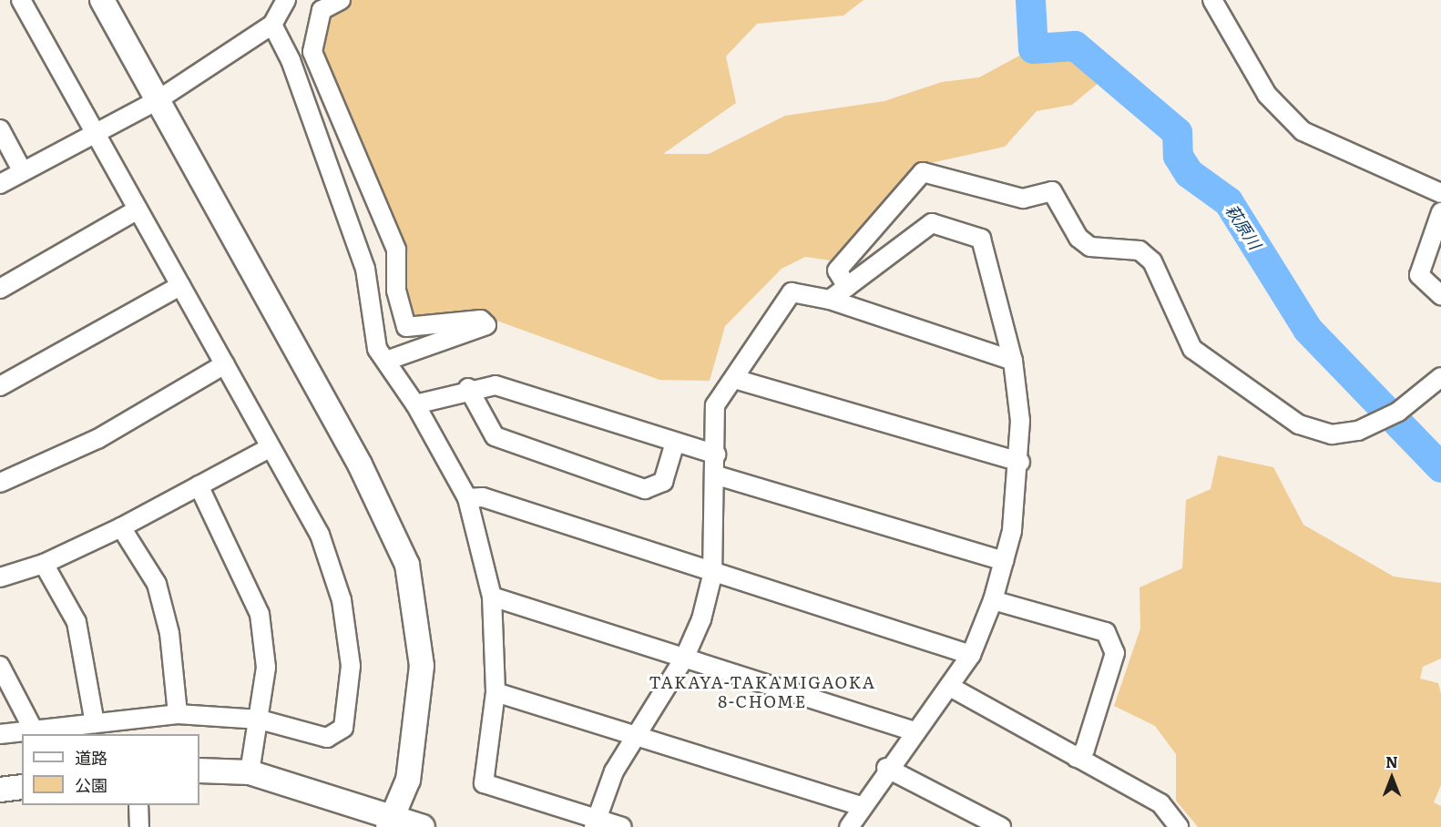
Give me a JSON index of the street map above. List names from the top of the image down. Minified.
{"districts":["TAKAYA-TAKAMIGAOKA 8-CHOME"],"water":["萩原川"],"legend":["道路","公園"],"north":"top"}
